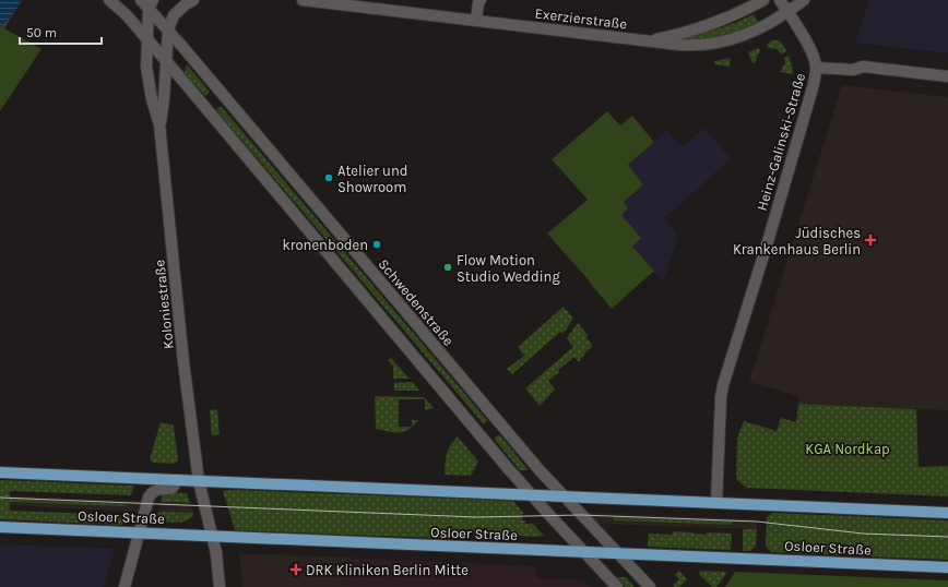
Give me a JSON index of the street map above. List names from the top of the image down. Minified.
{"streets":{"main road":["Exerzierstraße","Heinz-Galinski-Straße","Schwedenstraße","Koloniestraße","Osloer Straße"]},"crossings":[["Exerzierstraße","Heinz-Galinski-Straße"],["Schwedenstraße","Koloniestraße"],["Schwedenstraße","Osloer Straße"],["Koloniestraße","Osloer Straße"]],"parks":["KGA Nordkap"],"places":{"other":["Atelier und Showroom","kronenboden","Flow Motion Studio Wedding"],"health":["Jüdisches Krankenhaus Berlin","DRK Kliniken Berlin Mitte"]},"scale_bar":"50 m"}
